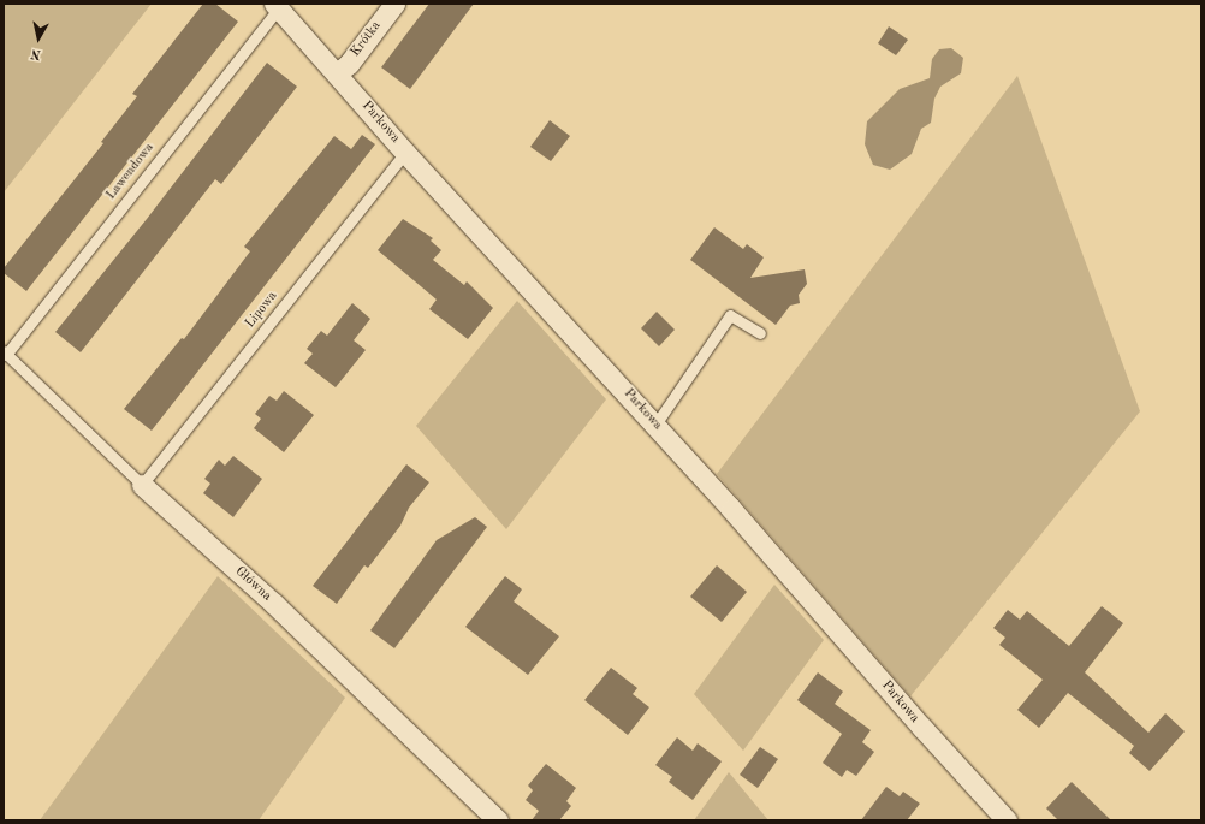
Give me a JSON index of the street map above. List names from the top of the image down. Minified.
{"streets":{"street":["Krótka","Parkowa","Główna"],"lane":["Lawendowa","Lipowa"]},"crossings":[["Krótka","Parkowa"],["Parkowa","Lawendowa"],["Parkowa","Lipowa"],["Lawendowa","Główna"],["Lipowa","Główna"]],"north":"bottom"}
